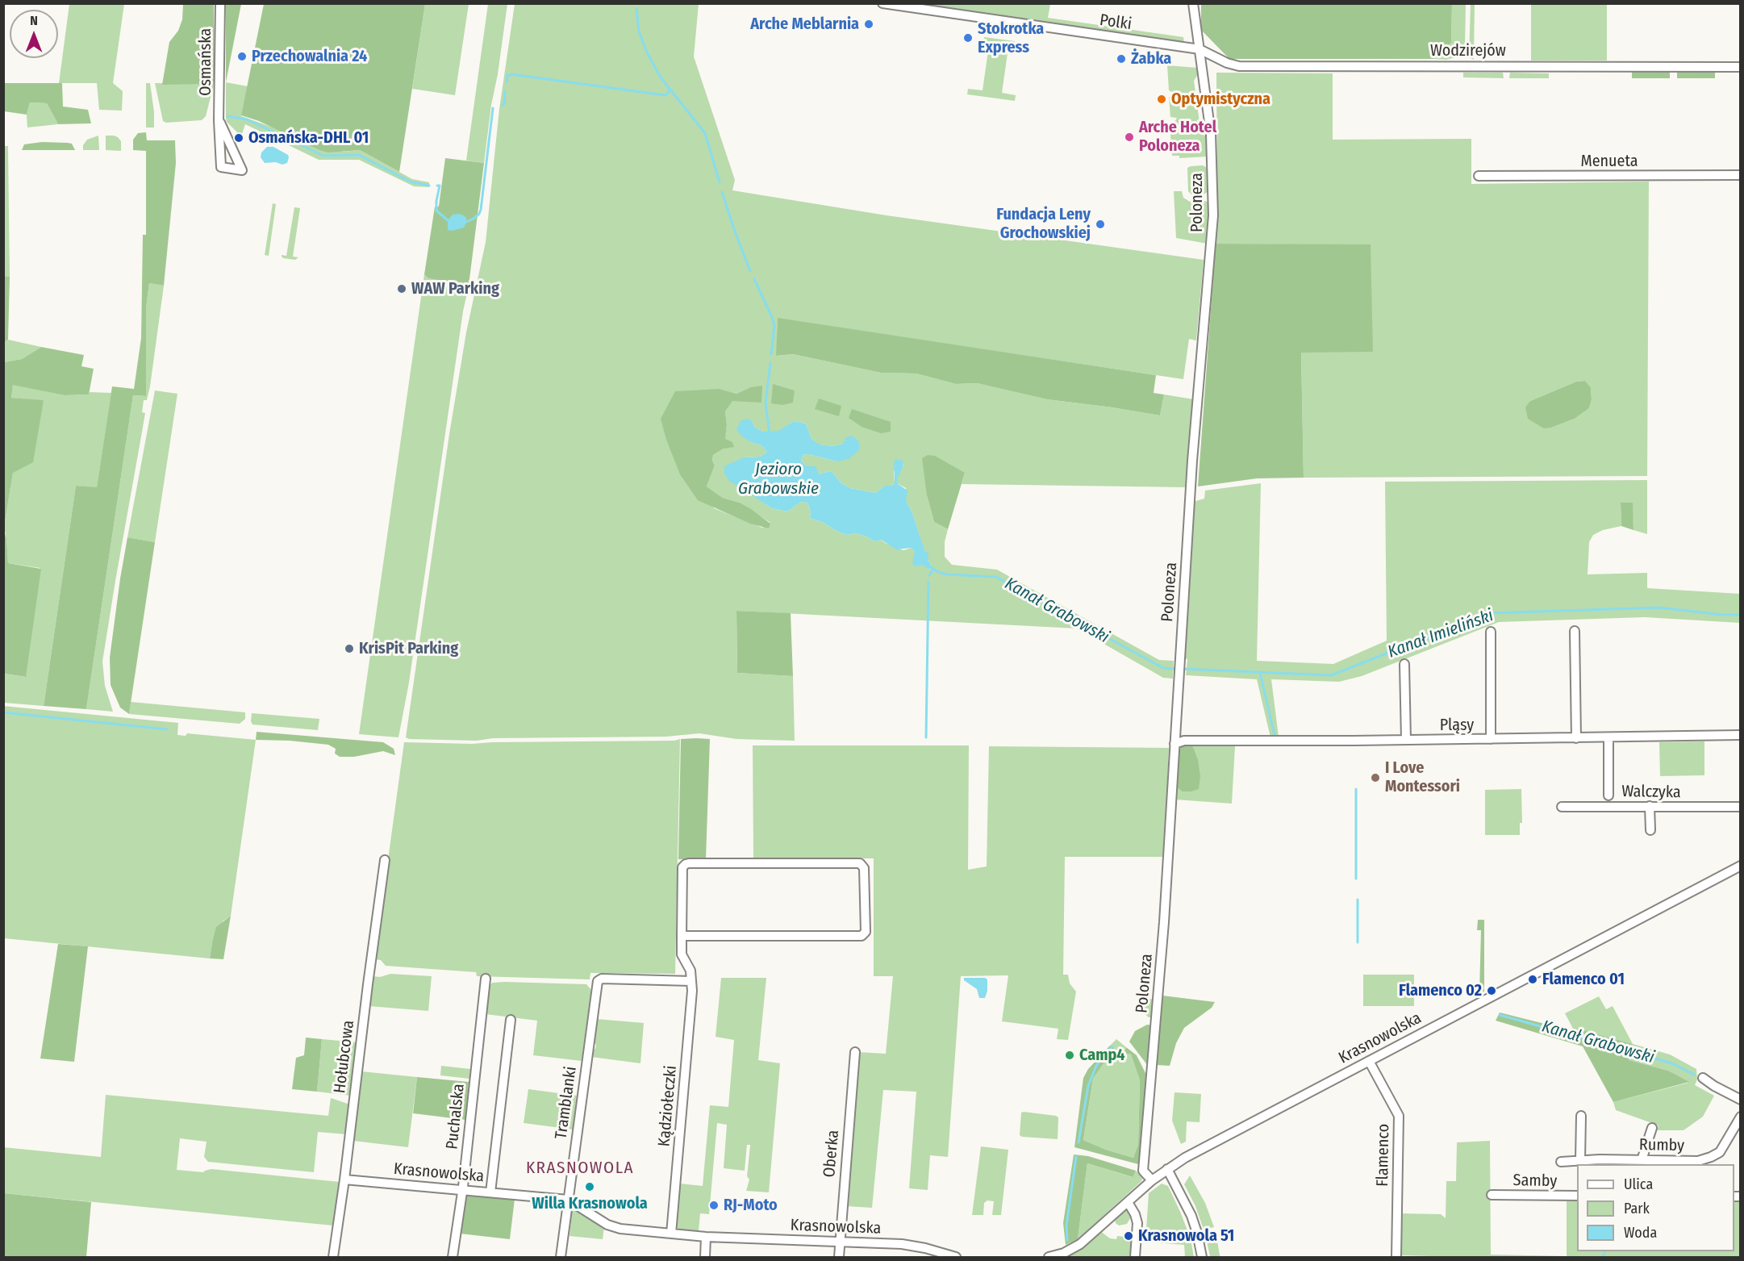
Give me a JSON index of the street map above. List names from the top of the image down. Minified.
{"streets":{"street":["Polki","Wodzirejów","Osmańska","Menueta","Poloneza","Pląsy","Walczyka","Krasnowolska","Hołubcowa","Tramblanki","Kądziołeczki","Puchalska","Rumby","Oberka","Flamenco","Samby"]},"crossings":[["Polki","Wodzirejów"],["Polki","Poloneza"],["Wodzirejów","Poloneza"],["Poloneza","Pląsy"],["Poloneza","Krasnowolska"],["Krasnowolska","Hołubcowa"],["Krasnowolska","Tramblanki"],["Krasnowolska","Kądziołeczki"],["Krasnowolska","Puchalska"],["Krasnowolska","Oberka"],["Krasnowolska","Flamenco"],["Tramblanki","Kądziołeczki"]],"districts":["KRASNOWOLA"],"water":["Jezioro Grabowskie","Kanał Grabowski","Kanał Imieliński"],"places":["Arche Meblarnia","Stokrotka Express","Przechowalnia 24","Żabka","Optymistyczna","Arche Hotel Poloneza","Osmańska-DHL 01","Fundacja Leny Grochowskiej","WAW Parking","KrisPit Parking","I Love Montessori","Flamenco 01","Flamenco 02","Camp4","Willa Krasnowola","RJ-Moto","Krasnowola 51"],"legend":["Ulica","Park","Woda"],"north":"top"}
